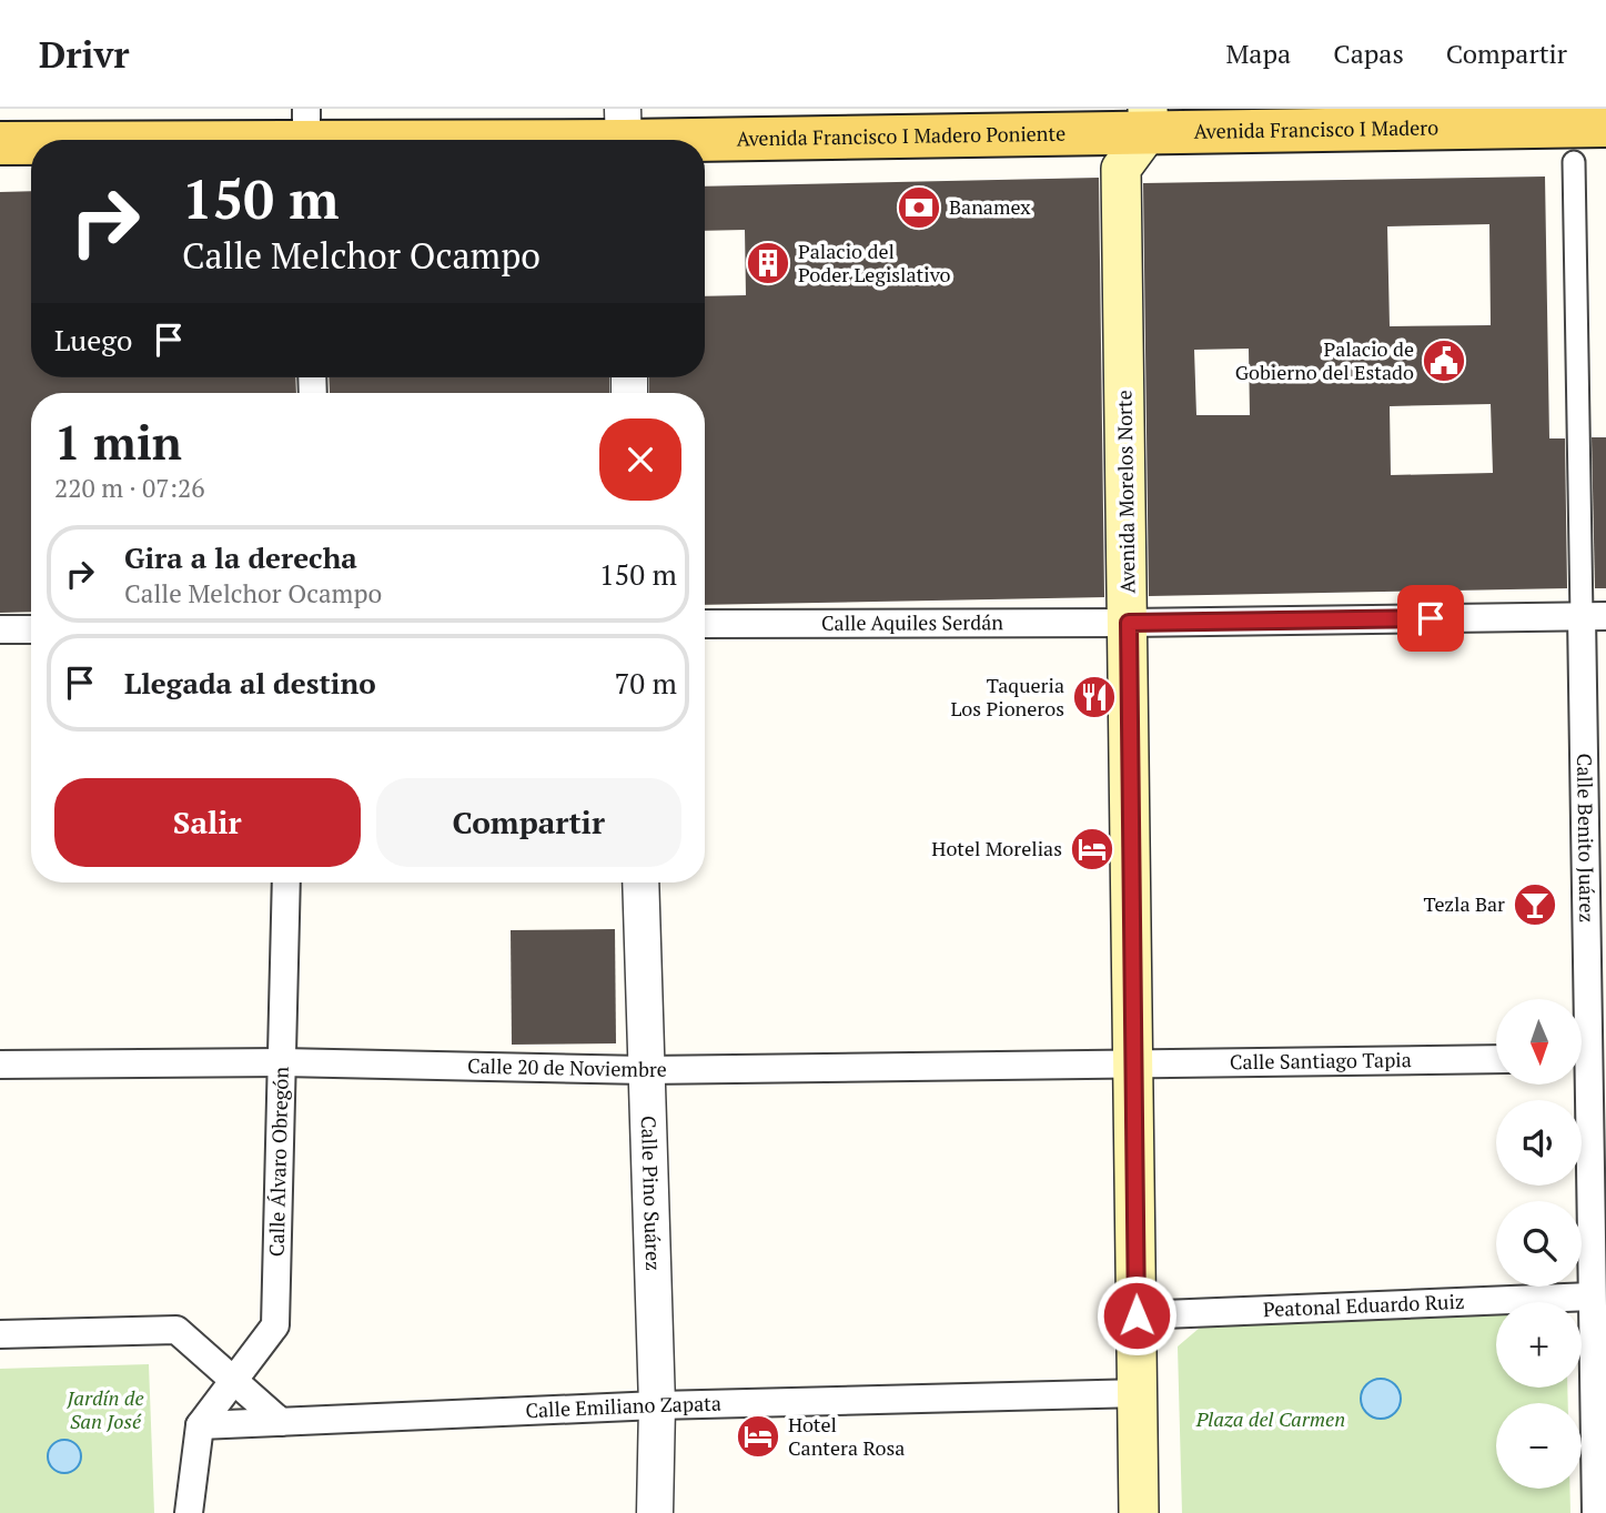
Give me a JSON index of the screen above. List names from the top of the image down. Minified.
{"streets":{"main road":["Avenida Francisco I Madero","Avenida Francisco I Madero Poniente","Avenida Morelos Norte"],"street":["Calle Aquiles Serdán","Calle Benito Juárez","Calle Santiago Tapia","Calle 20 de Noviembre","Calle Álvaro Obregón","Calle Pino Suárez","Peatonal Eduardo Ruiz","Calle Emiliano Zapata"]},"crossings":[["Avenida Francisco I Madero","Avenida Francisco I Madero Poniente"],["Avenida Francisco I Madero","Avenida Morelos Norte"],["Avenida Francisco I Madero Poniente","Avenida Morelos Norte"],["Avenida Morelos Norte","Calle Aquiles Serdán"],["Avenida Morelos Norte","Calle Santiago Tapia"],["Avenida Morelos Norte","Calle 20 de Noviembre"],["Avenida Morelos Norte","Peatonal Eduardo Ruiz"],["Avenida Morelos Norte","Calle Emiliano Zapata"],["Calle Aquiles Serdán","Calle Benito Juárez"],["Calle Benito Juárez","Peatonal Eduardo Ruiz"],["Calle Santiago Tapia","Calle 20 de Noviembre"],["Calle 20 de Noviembre","Calle Álvaro Obregón"],["Calle 20 de Noviembre","Calle Pino Suárez"],["Calle Álvaro Obregón","Calle Emiliano Zapata"],["Calle Pino Suárez","Calle Emiliano Zapata"]],"parks":["Jardín de San José","Plaza del Carmen"],"places":{"bank":["Banamex"],"building":["Palacio del Poder Legislativo"],"public building":["Palacio de Gobierno del Estado"],"restaurant":["Taqueria Los Pioneros"],"hotel":["Hotel Morelias","Hotel Cantera Rosa"],"bar":["Tezla Bar"]},"north":"bottom","page":{"header":"Drivr","nav":["Mapa","Capas","Compartir"],"turn":["150 m","Calle Melchor Ocampo"],"then":"Luego","heading":["1 min","220 m · 07:26"],"list":[{"name":"Gira a la derecha","note":"Calle Melchor Ocampo","value":"150 m"},{"name":"Llegada al destino","value":"70 m"}],"buttons":["Salir","Compartir"],"map_buttons":["+","−"]}}
